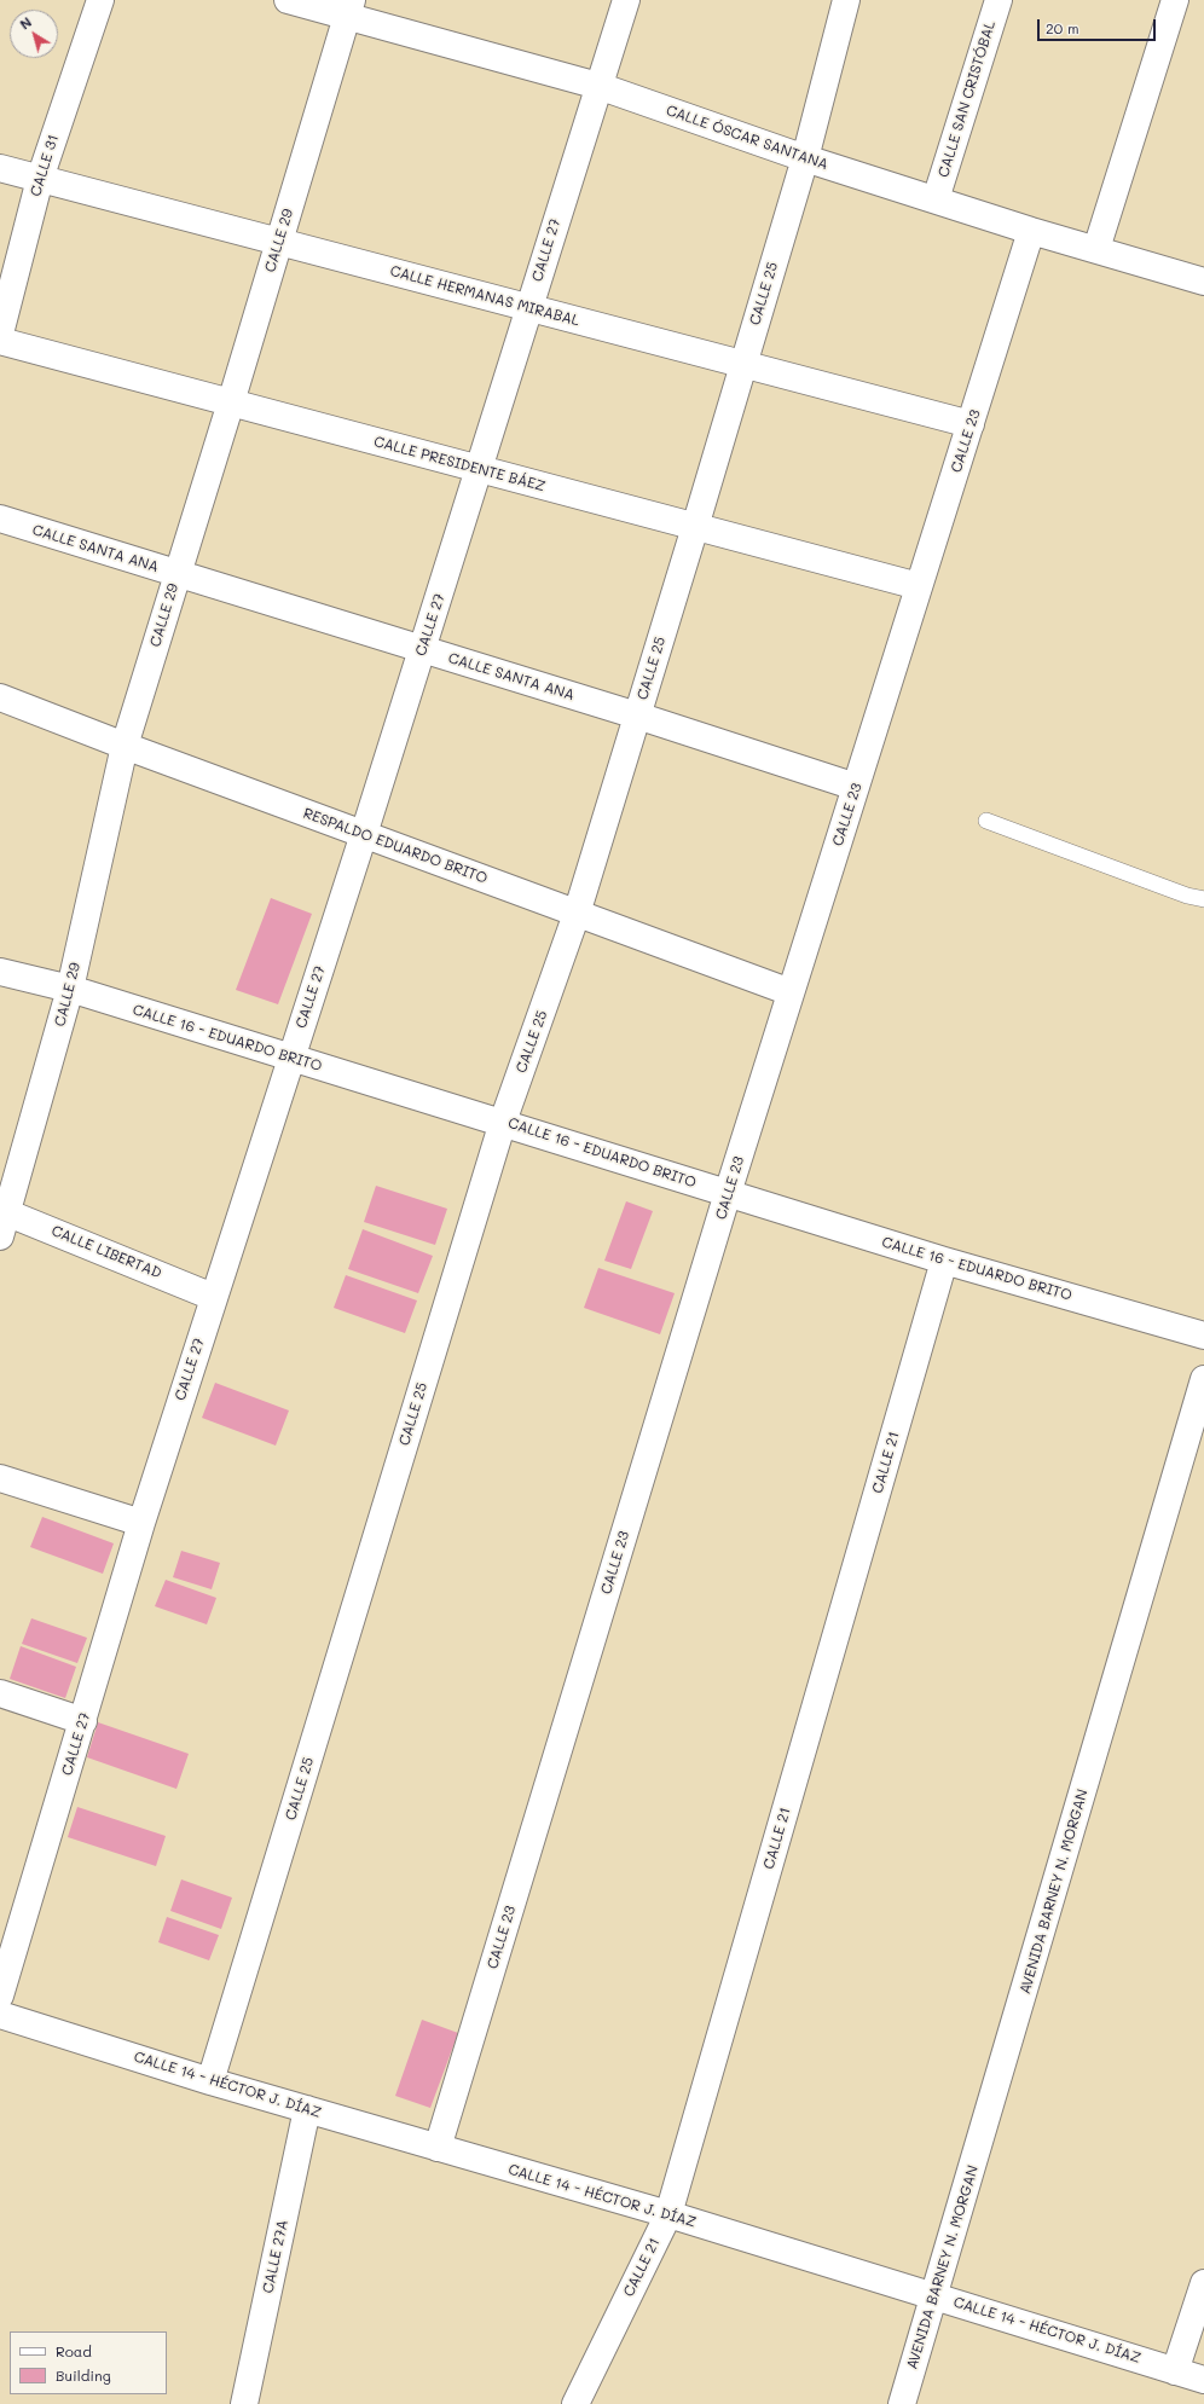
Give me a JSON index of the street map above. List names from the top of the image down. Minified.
{"streets":{"street":["CALLE SAN CRISTÓBAL","CALLE ÓSCAR SANTANA","CALLE 31","CALLE 29","CALLE 27","CALLE 25","CALLE HERMANAS MIRABAL","CALLE 23","CALLE PRESIDENTE BÁEZ","CALLE SANTA ANA","RESPALDO EDUARDO BRITO","CALLE 16 - EDUARDO BRITO","CALLE LIBERTAD","CALLE 21","AVENIDA BARNEY N. MORGAN","CALLE 14 - HÉCTOR J. DÍAZ","CALLE 27A"]},"crossings":[["CALLE SAN CRISTÓBAL","CALLE ÓSCAR SANTANA"],["CALLE ÓSCAR SANTANA","CALLE 29"],["CALLE ÓSCAR SANTANA","CALLE 27"],["CALLE ÓSCAR SANTANA","CALLE 25"],["CALLE ÓSCAR SANTANA","CALLE 23"],["CALLE 31","CALLE HERMANAS MIRABAL"],["CALLE 29","CALLE HERMANAS MIRABAL"],["CALLE 29","CALLE PRESIDENTE BÁEZ"],["CALLE 29","CALLE SANTA ANA"],["CALLE 29","RESPALDO EDUARDO BRITO"],["CALLE 29","CALLE 16 - EDUARDO BRITO"],["CALLE 29","CALLE LIBERTAD"],["CALLE 27","CALLE HERMANAS MIRABAL"],["CALLE 27","CALLE PRESIDENTE BÁEZ"],["CALLE 27","CALLE SANTA ANA"],["CALLE 27","RESPALDO EDUARDO BRITO"],["CALLE 27","CALLE 16 - EDUARDO BRITO"],["CALLE 27","CALLE LIBERTAD"],["CALLE 25","CALLE HERMANAS MIRABAL"],["CALLE 25","CALLE PRESIDENTE BÁEZ"],["CALLE 25","CALLE SANTA ANA"],["CALLE 25","RESPALDO EDUARDO BRITO"],["CALLE 25","CALLE 16 - EDUARDO BRITO"],["CALLE 25","CALLE 14 - HÉCTOR J. DÍAZ"],["CALLE HERMANAS MIRABAL","CALLE 23"],["CALLE 23","CALLE PRESIDENTE BÁEZ"],["CALLE 23","CALLE SANTA ANA"],["CALLE 23","RESPALDO EDUARDO BRITO"],["CALLE 23","CALLE 16 - EDUARDO BRITO"],["CALLE 23","CALLE 14 - HÉCTOR J. DÍAZ"],["CALLE 16 - EDUARDO BRITO","CALLE 21"],["CALLE 21","CALLE 14 - HÉCTOR J. DÍAZ"],["AVENIDA BARNEY N. MORGAN","CALLE 14 - HÉCTOR J. DÍAZ"],["CALLE 14 - HÉCTOR J. DÍAZ","CALLE 27A"]],"legend":["Road","Building"],"scale_bar":"20 m","north":"top left"}
